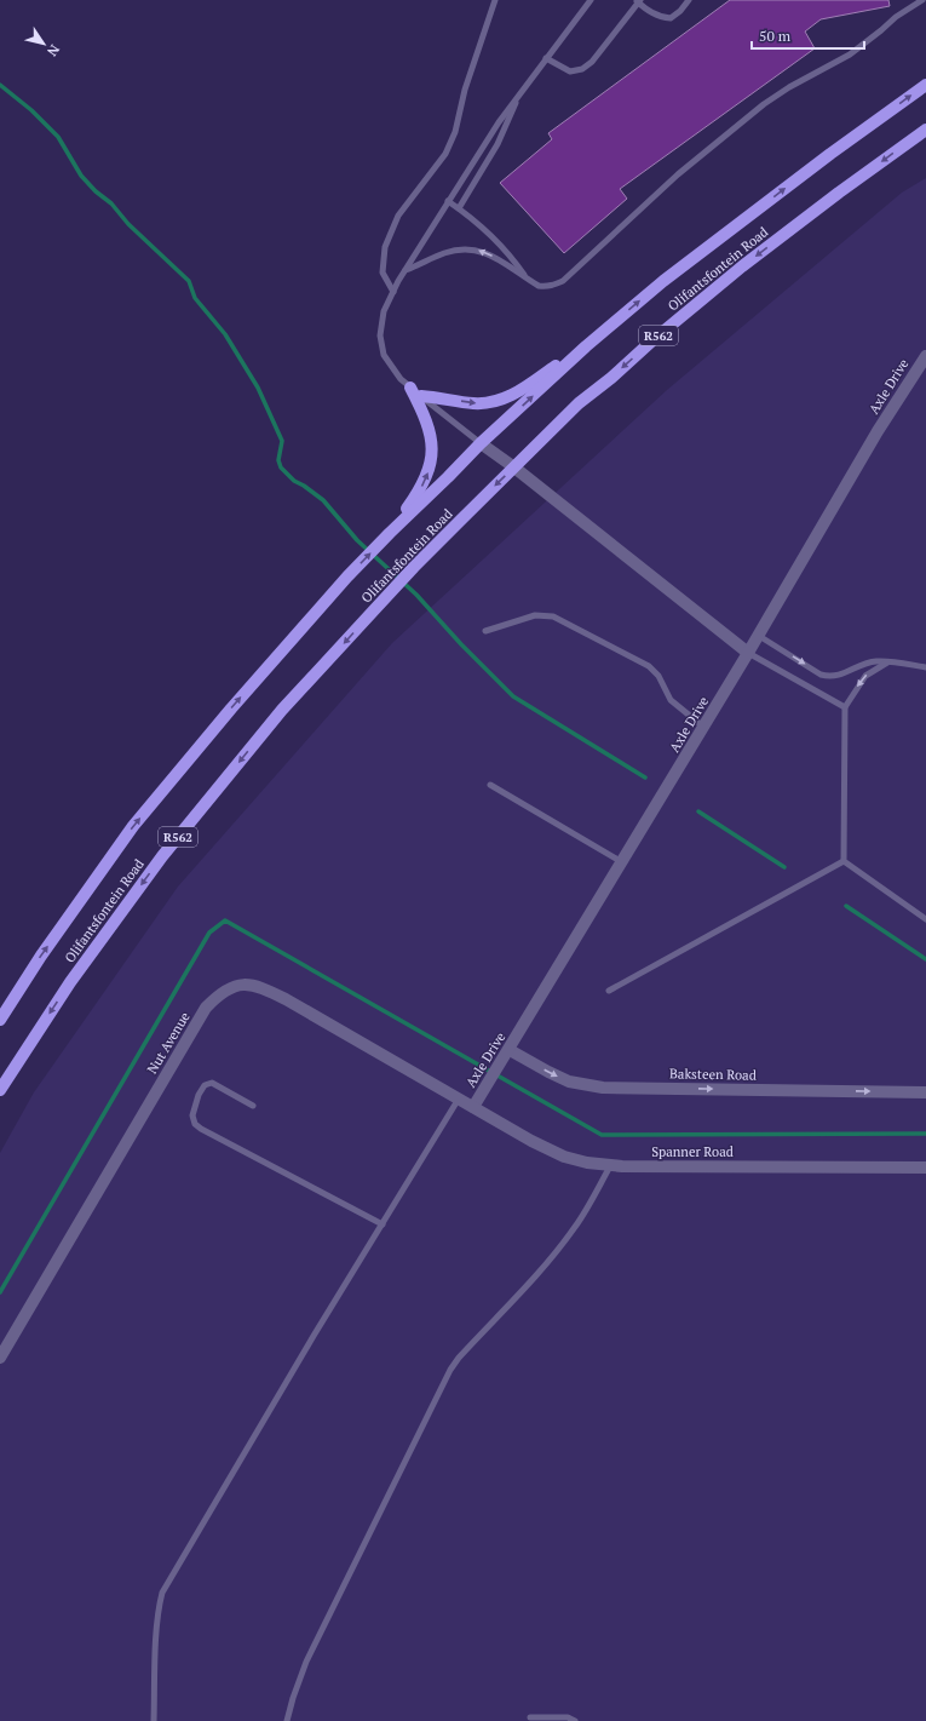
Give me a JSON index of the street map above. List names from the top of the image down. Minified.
{"streets":{"main road":["Olifantsfontein Road","R562"],"street":["Axle Drive","Nut Avenue","Baksteen Road","Spanner Road"]},"crossings":[["Axle Drive","Nut Avenue"],["Axle Drive","Baksteen Road"],["Axle Drive","Spanner Road"],["Nut Avenue","Spanner Road"]],"one_way":["Baksteen Road"],"scale_bar":"50 m","north":"bottom right"}
